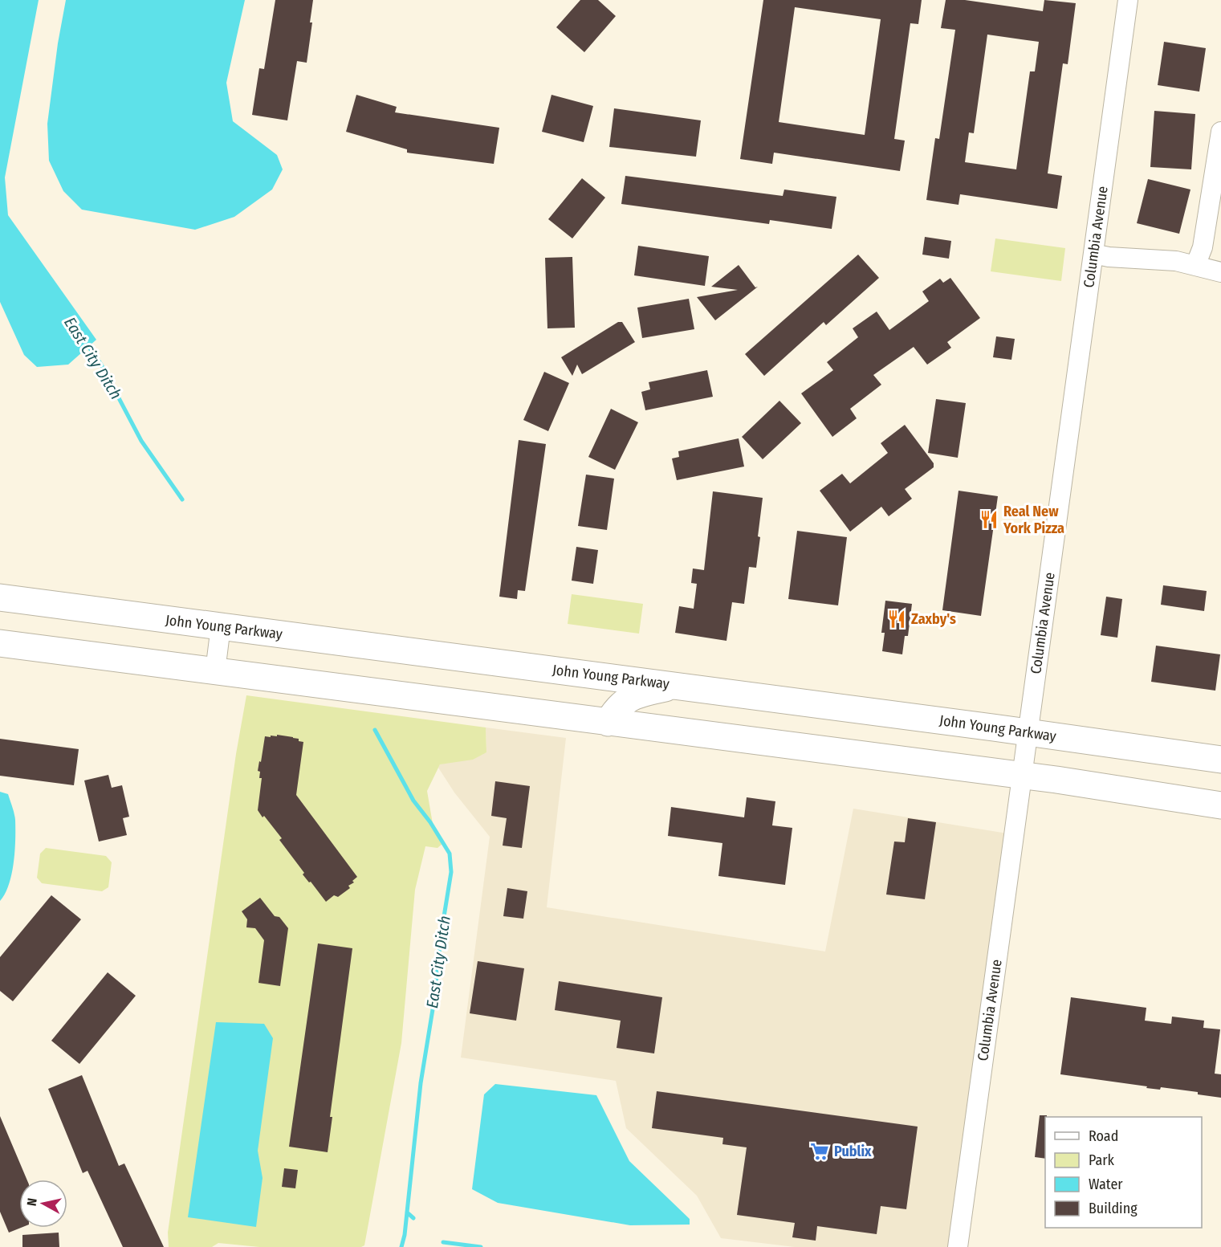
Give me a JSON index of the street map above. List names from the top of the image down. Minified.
{"streets":{"highway":["John Young Parkway"],"street":["Columbia Avenue"]},"crossings":[["Columbia Avenue","John Young Parkway"]],"water":["East City Ditch"],"places":{"restaurant":["Real New York Pizza","Zaxby's"],"supermarket":["Publix"]},"legend":["Road","Park","Water","Building"],"north":"left"}
